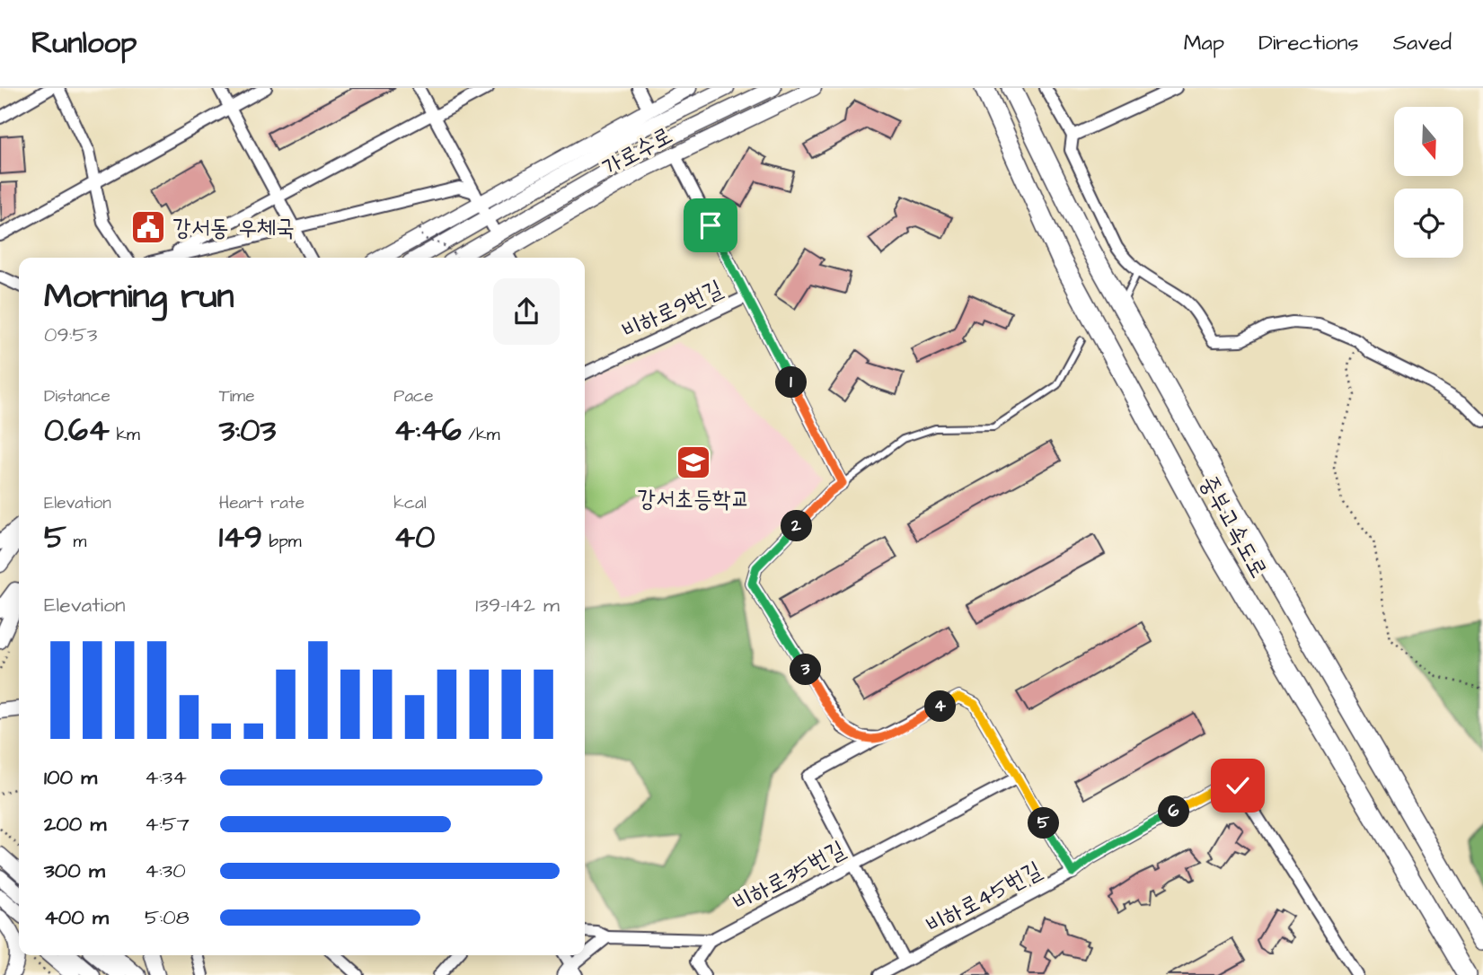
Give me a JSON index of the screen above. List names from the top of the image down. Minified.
{"streets":{"highway":["중부고속도로"],"main road":["가로수로"],"street":["비하로9번길","비하로35번길","비하로45번길"]},"places":{"public building":["강서동 우체국"],"school or university":["강서초등학교"]},"north":"bottom","page":{"header":"Runloop","nav":["Map","Directions","Saved"],"heading":["Morning run","09:53"],"stats":[["Distance","0.64 km"],["Time","3:03"],["Pace","4:46 /km"],["Elevation","5 m"],["Heart rate","149 bpm"],["kcal","40"]],"pins":["1","2","3","4","6","5"],"chart":["Elevation","139–142 m"],"list":[{"name":"100 m","note":"4:34"},{"name":"200 m","note":"4:57"},{"name":"300 m","note":"4:30"},{"name":"400 m","note":"5:08"}]}}
